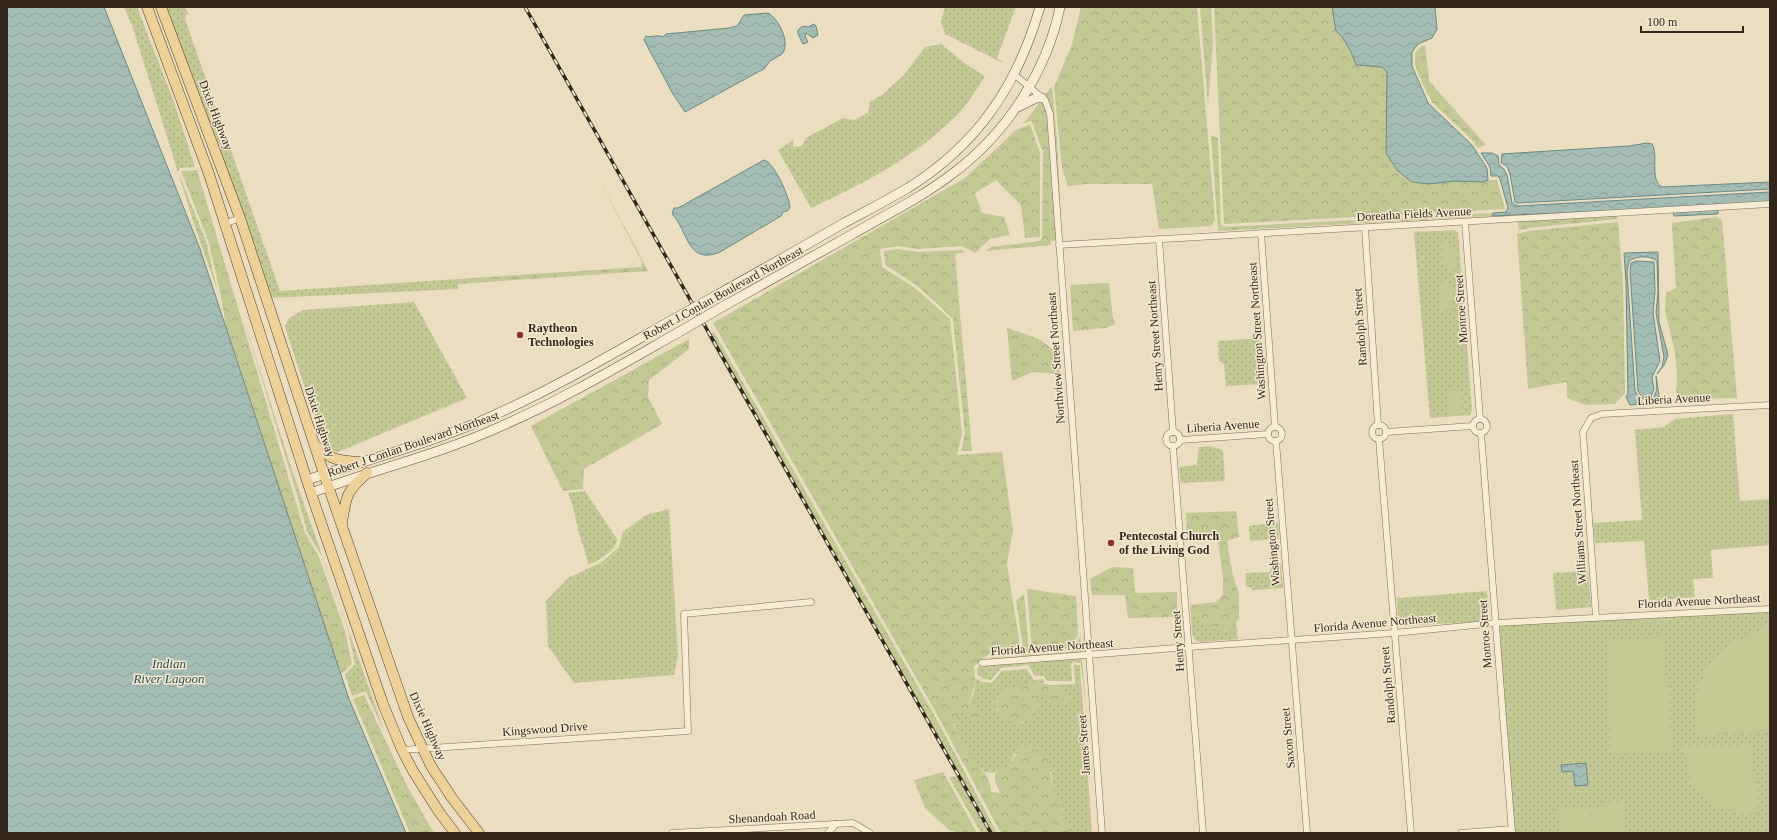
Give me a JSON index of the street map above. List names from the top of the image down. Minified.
{"streets":{"main road":["Dixie Highway","Robert J Conlan Boulevard Northeast"],"street":["Doreatha Fields Avenue","Monroe Street","Randolph Street","Washington Street Northeast","Henry Street Northeast","Northview Street Northeast","Liberia Avenue","Williams Street Northeast","Washington Street","Florida Avenue Northeast","Henry Street","Kingswood Drive","Saxon Street","James Street","Shenandoah Road"]},"crossings":[["Dixie Highway","Robert J Conlan Boulevard Northeast"],["Dixie Highway","Kingswood Drive"],["Doreatha Fields Avenue","Monroe Street"],["Doreatha Fields Avenue","Randolph Street"],["Doreatha Fields Avenue","Washington Street Northeast"],["Doreatha Fields Avenue","Henry Street Northeast"],["Doreatha Fields Avenue","Northview Street Northeast"],["Robert J Conlan Boulevard Northeast","Northview Street Northeast"],["Monroe Street","Florida Avenue Northeast"],["Randolph Street","Florida Avenue Northeast"],["Washington Street Northeast","Liberia Avenue"],["Washington Street Northeast","Washington Street"],["Henry Street Northeast","Liberia Avenue"],["Henry Street Northeast","Henry Street"],["Northview Street Northeast","Florida Avenue Northeast"],["Northview Street Northeast","James Street"],["Liberia Avenue","Williams Street Northeast"],["Liberia Avenue","Washington Street"],["Liberia Avenue","Henry Street"],["Williams Street Northeast","Florida Avenue Northeast"],["Washington Street","Florida Avenue Northeast"],["Washington Street","Saxon Street"],["Florida Avenue Northeast","Henry Street"],["Florida Avenue Northeast","Saxon Street"],["Florida Avenue Northeast","James Street"]],"water":["Indian River Lagoon"],"places":["Raytheon Technologies","Pentecostal Church of the Living God"],"scale_bar":"100 m"}
